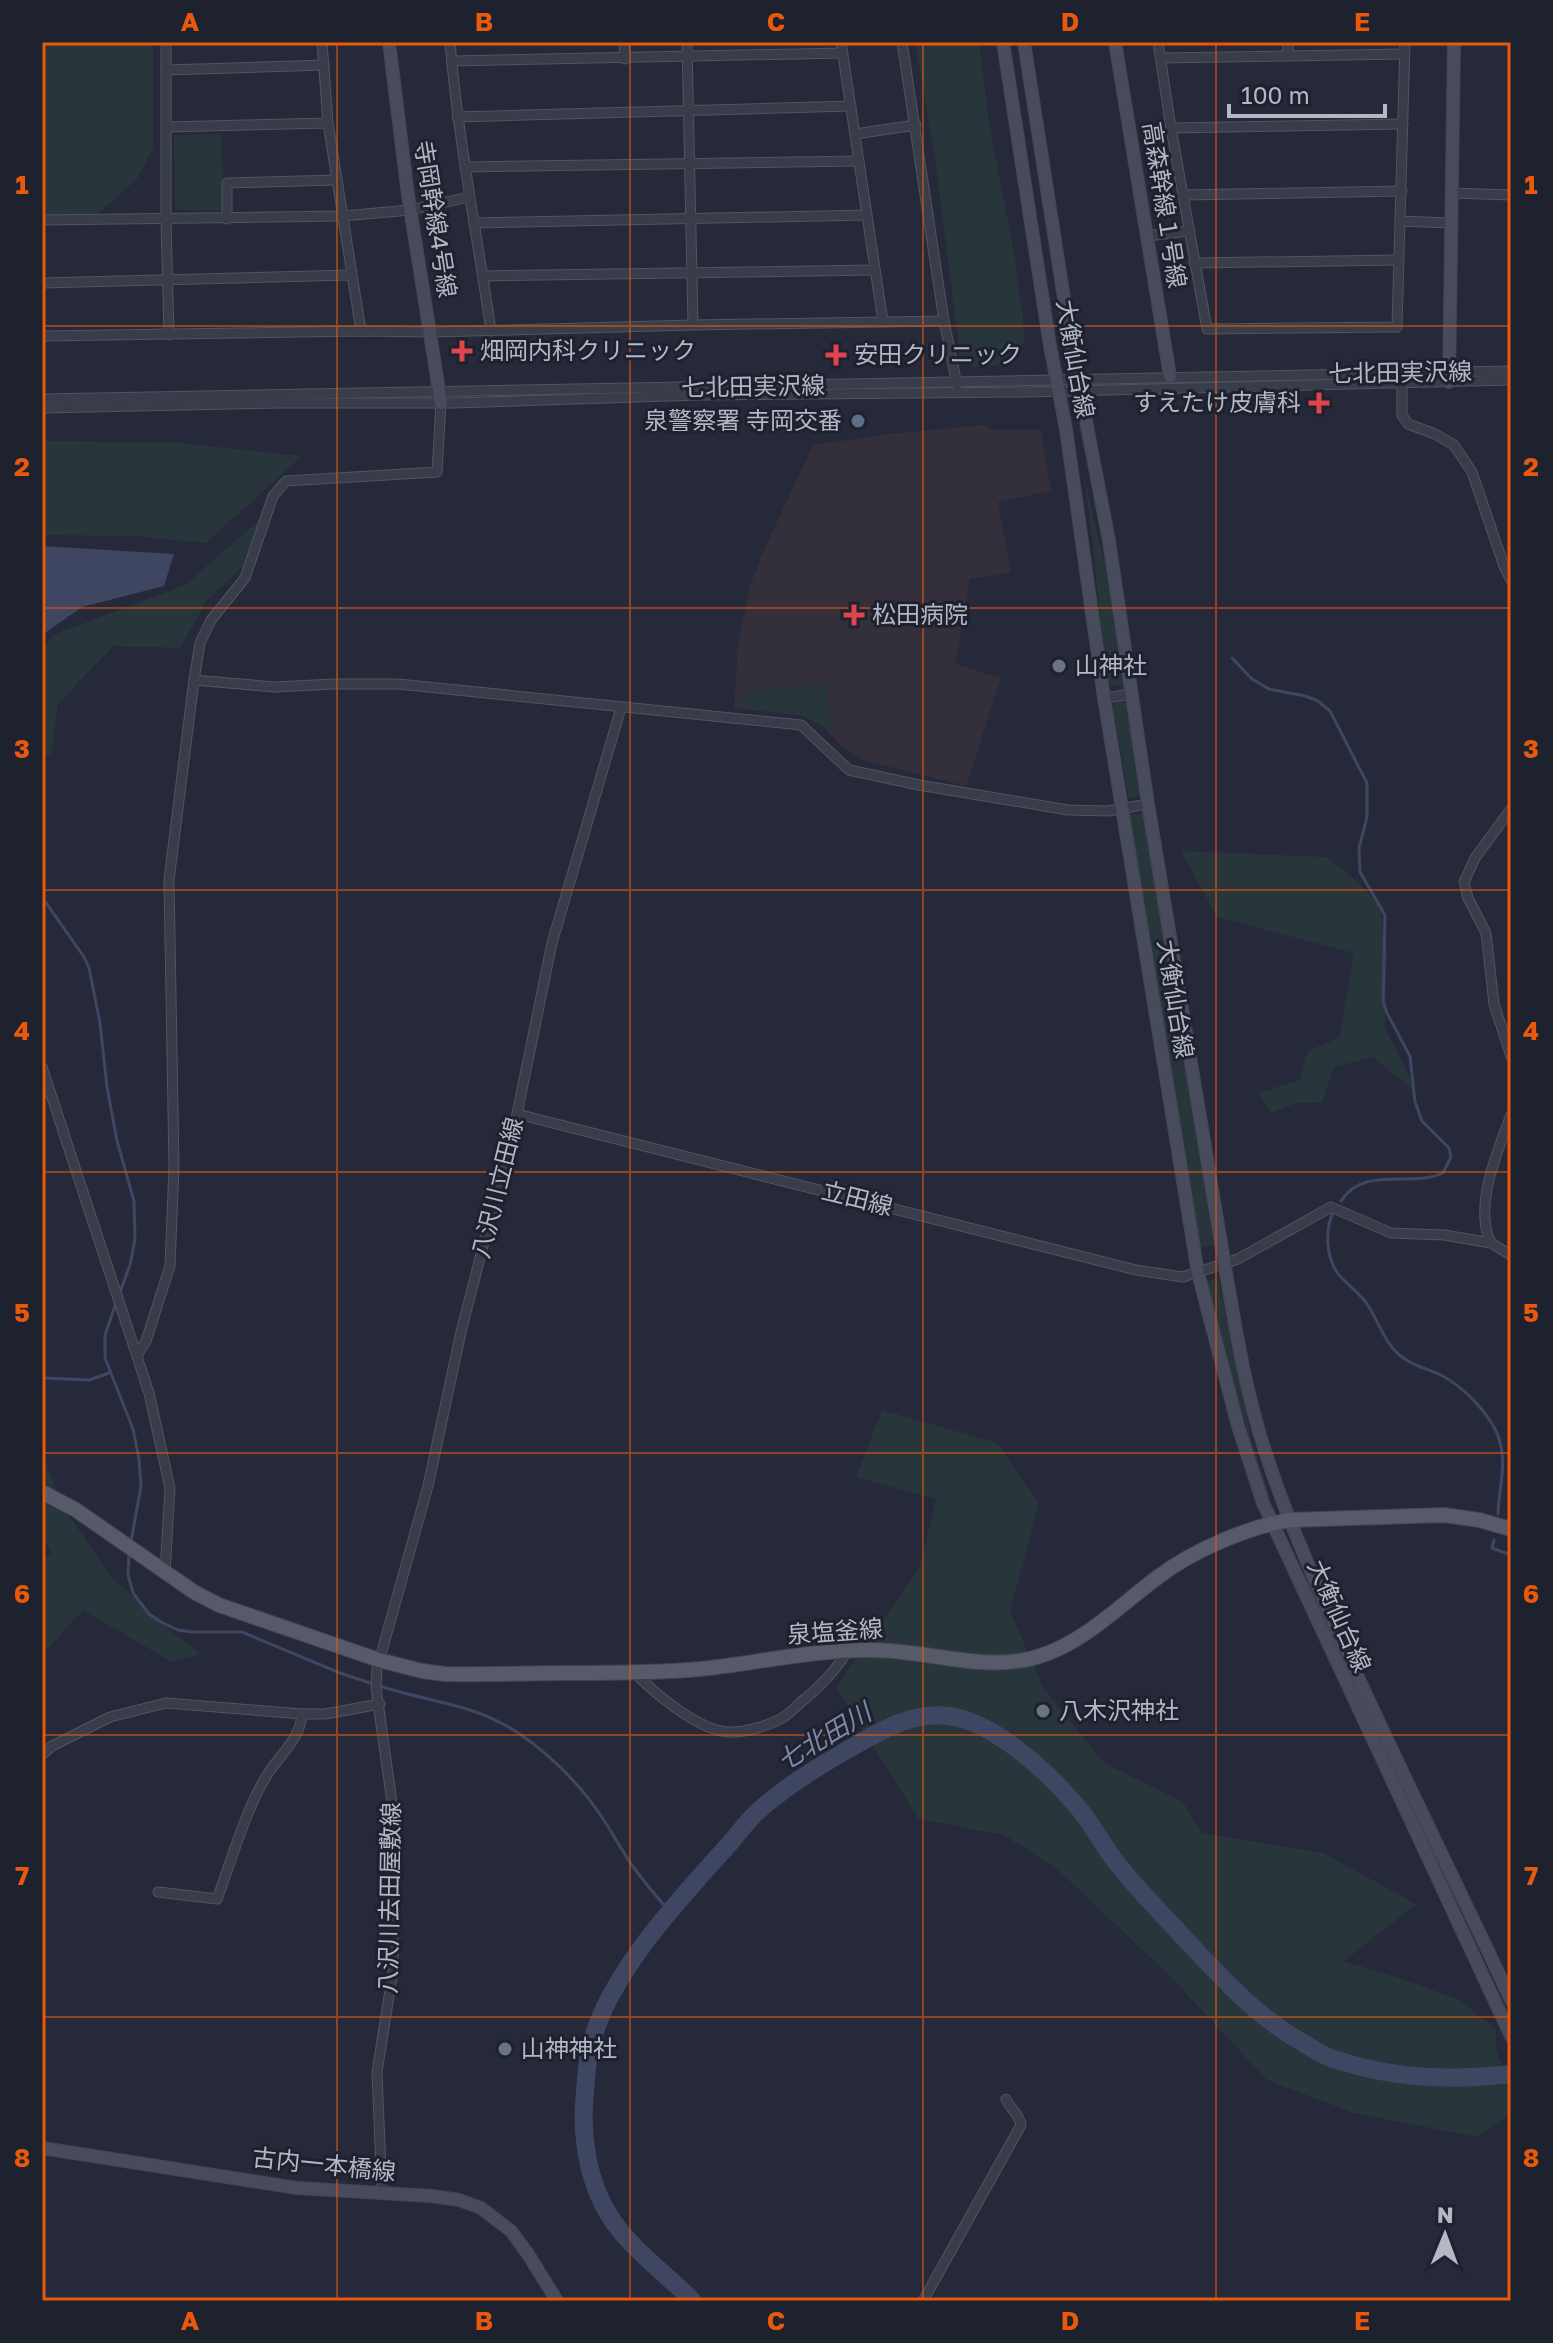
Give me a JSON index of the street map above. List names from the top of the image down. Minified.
{"streets":{"main road":["高森幹線１号線","寺岡幹線4号線","大衡仙台線","泉塩釜線","古内一本橋線"],"street":["七北田実沢線","八沢川立田線","立田線","八沢川去田屋敷線"]},"crossings":[["高森幹線１号線","七北田実沢線"],["大衡仙台線","七北田実沢線"],["大衡仙台線","立田線"],["大衡仙台線","泉塩釜線"],["八沢川立田線","立田線"],["八沢川立田線","泉塩釜線"],["八沢川立田線","八沢川去田屋敷線"],["八沢川去田屋敷線","古内一本橋線"]],"water":["七北田川"],"places":{"health":["畑岡内科クリニック","安田クリニック","すえたけ皮膚科","松田病院"],"other":["泉警察署 寺岡交番","山神社","八木沢神社","山神神社"]},"scale_bar":"100 m","north":"top","grid":{"columns":["A","B","C","D","E"],"rows":["1","2","3","4","5","6","7","8"]}}
